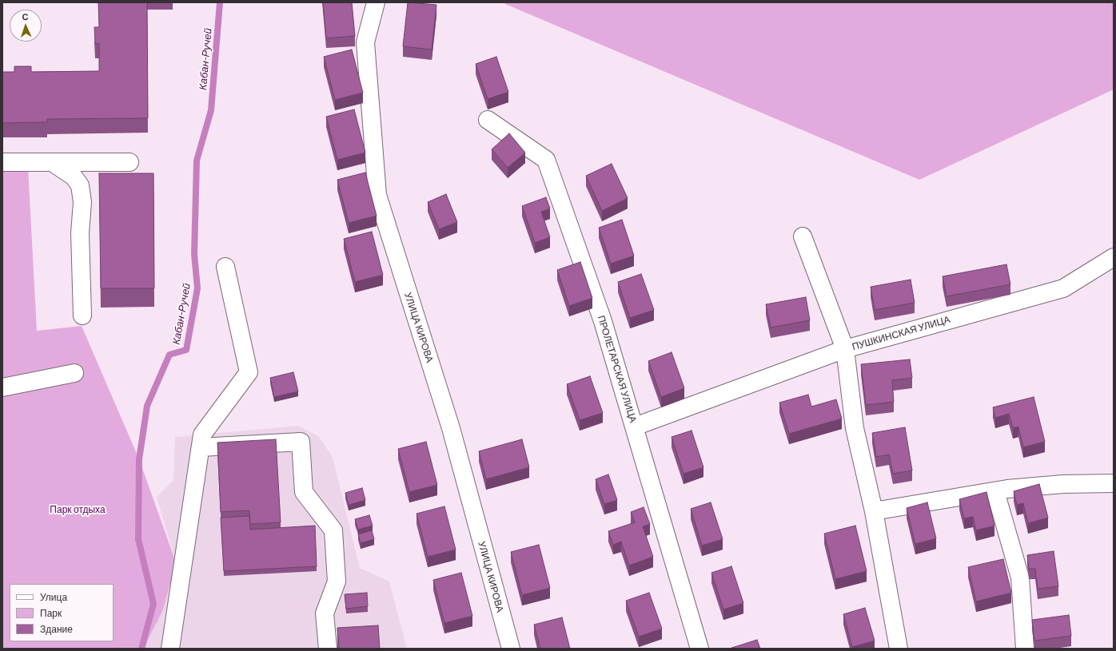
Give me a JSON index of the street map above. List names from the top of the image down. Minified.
{"streets":{"street":["УЛИЦА КИРОВА","ПУШКИНСКАЯ УЛИЦА","ПРОЛЕТАРСКАЯ УЛИЦА"]},"water":["Кабан-Ручей"],"parks":["Парк отдыха"],"legend":["Улица","Парк","Здание"],"north":"top"}
